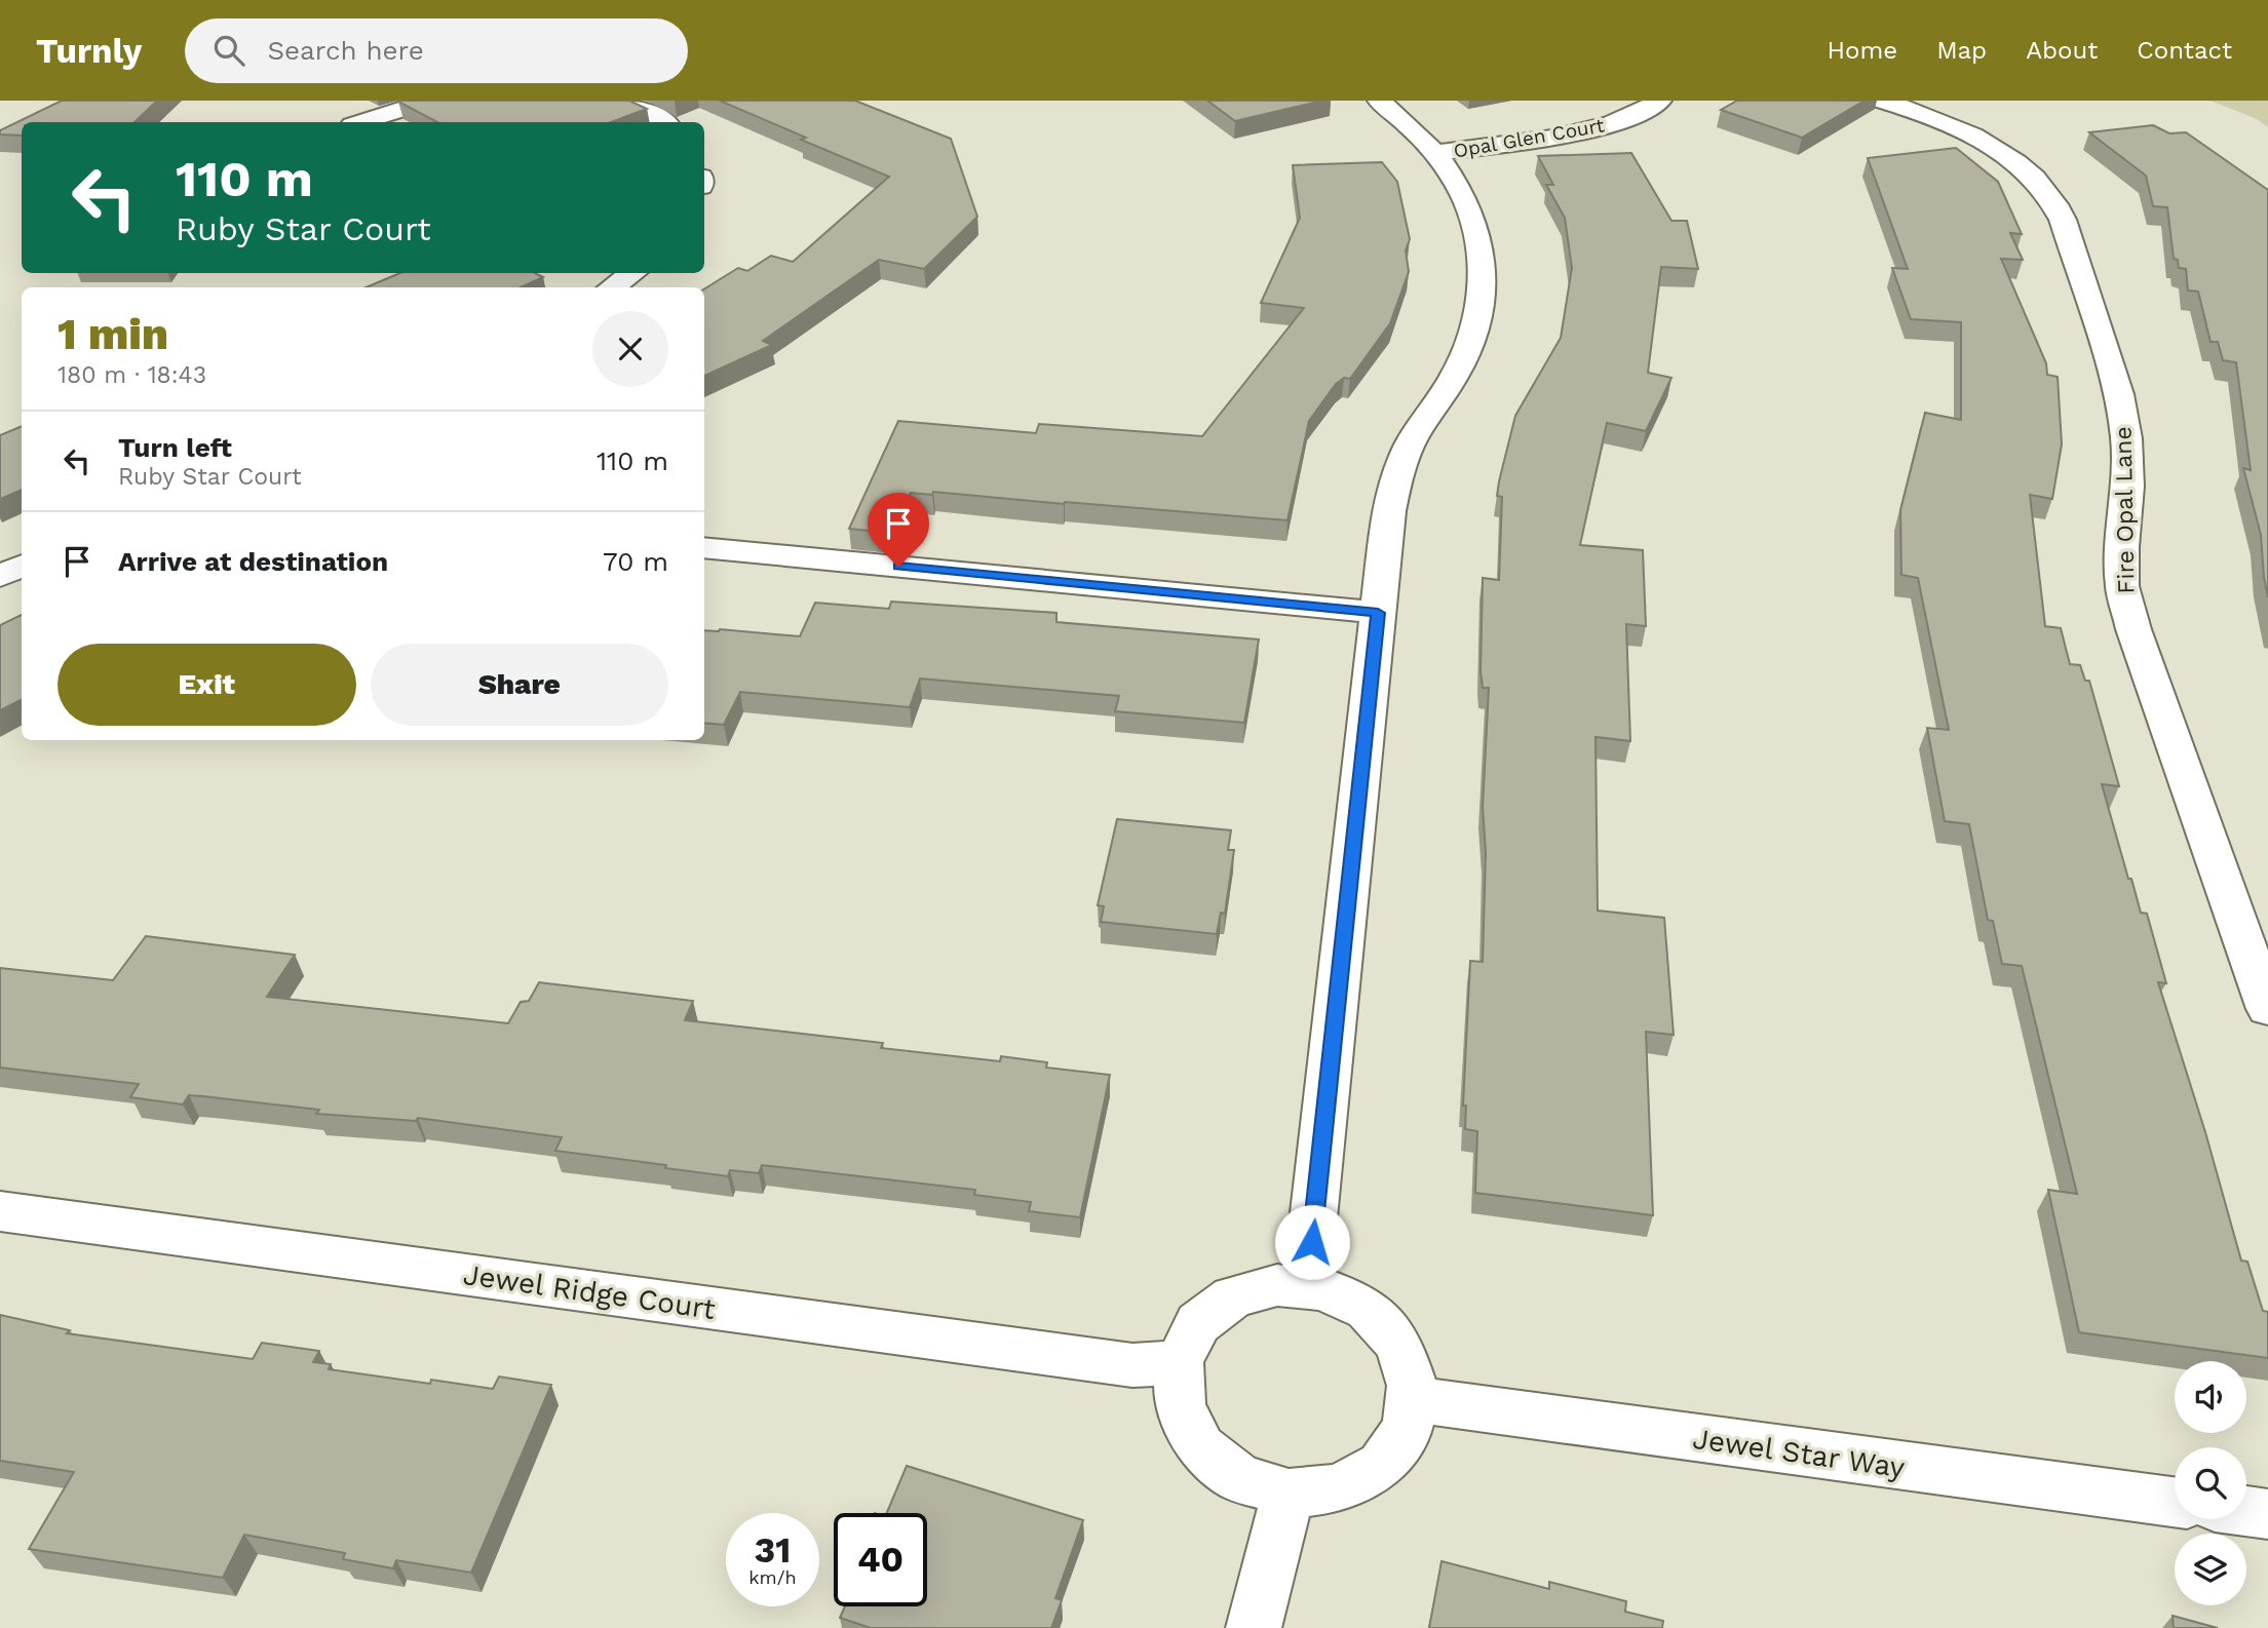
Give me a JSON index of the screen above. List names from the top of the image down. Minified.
{"streets":{"street":["Opal Glen Court","Fire Opal Lane","Jewel Ridge Court","Jewel Star Way"]},"crossings":[["Jewel Ridge Court","Jewel Star Way"]],"page":{"header":"Turnly","search":"Search here","nav":["Home","Map","About","Contact"],"turn":["110 m","Ruby Star Court"],"heading":["1 min","180 m · 18:43"],"list":[{"name":"Turn left","note":"Ruby Star Court","value":"110 m"},{"name":"Arrive at destination","value":"70 m"}],"buttons":["Exit","Share"],"speed":"31 km/h","limit":"40"}}
